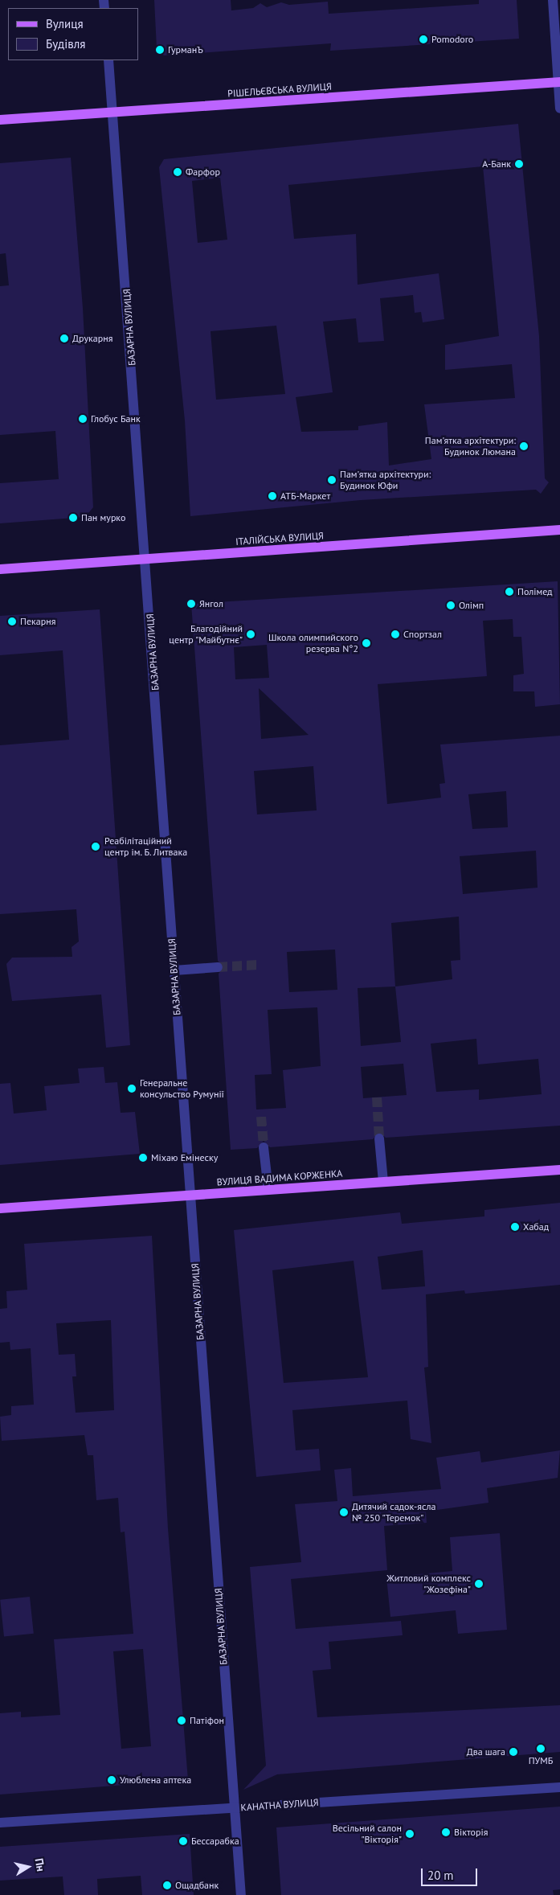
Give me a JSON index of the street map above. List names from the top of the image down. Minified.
{"streets":{"main road":["РІШЕЛЬЄВСЬКА ВУЛИЦЯ","ІТАЛІЙСЬКА ВУЛИЦЯ","ВУЛИЦЯ ВАДИМА КОРЖЕНКА"],"street":["БАЗАРНА ВУЛИЦЯ","КАНАТНА ВУЛИЦЯ"]},"crossings":[["РІШЕЛЬЄВСЬКА ВУЛИЦЯ","БАЗАРНА ВУЛИЦЯ"],["БАЗАРНА ВУЛИЦЯ","ІТАЛІЙСЬКА ВУЛИЦЯ"],["БАЗАРНА ВУЛИЦЯ","ВУЛИЦЯ ВАДИМА КОРЖЕНКА"],["БАЗАРНА ВУЛИЦЯ","КАНАТНА ВУЛИЦЯ"]],"places":["Pomodoro","ГурманЪ","А-Банк","Фарфор","Друкарня","Глобус Банк","Пам'ятка архітектури: Будинок Люмана","Пам'ятка архітектури: Будинок Юфи","АТБ-Маркет","Пан мурко","Полімед","Янгол","Олімп","Пекарня","Благодійний центр \"Майбутнє\"","Спортзал","Школа олимпийского резерва N°2","Реабілітаційний центр ім. Б. Литвака","Генеральне консульство Румунії","Міхаю Емінеску","Хабад","Дитячий садок-ясла № 250 \"Теремок\"","Житловий комплекс \"Жозефіна\"","Патiфон","ПУМБ","Два шага","Улюблена аптека","Вікторія","Весільний салон \"Вікторія\"","Бессарабка","Ощадбанк"],"legend":["Вулиця","Будівля"],"scale_bar":"20 m","north":"right"}
